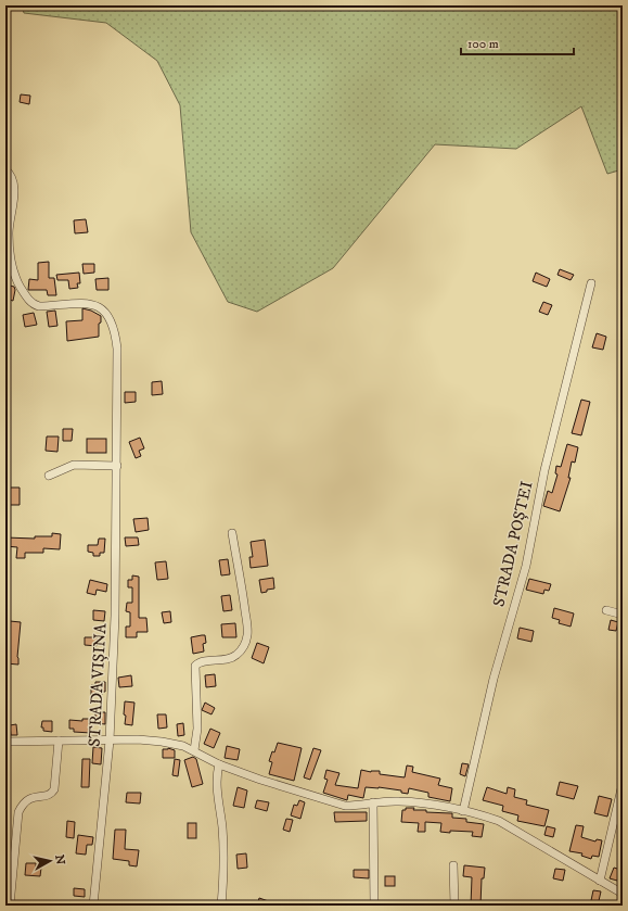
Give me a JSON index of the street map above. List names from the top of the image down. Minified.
{"streets":{"street":["STRADA POȘTEI","STRADA VIȘINA"]},"scale_bar":"100 m","north":"right"}
